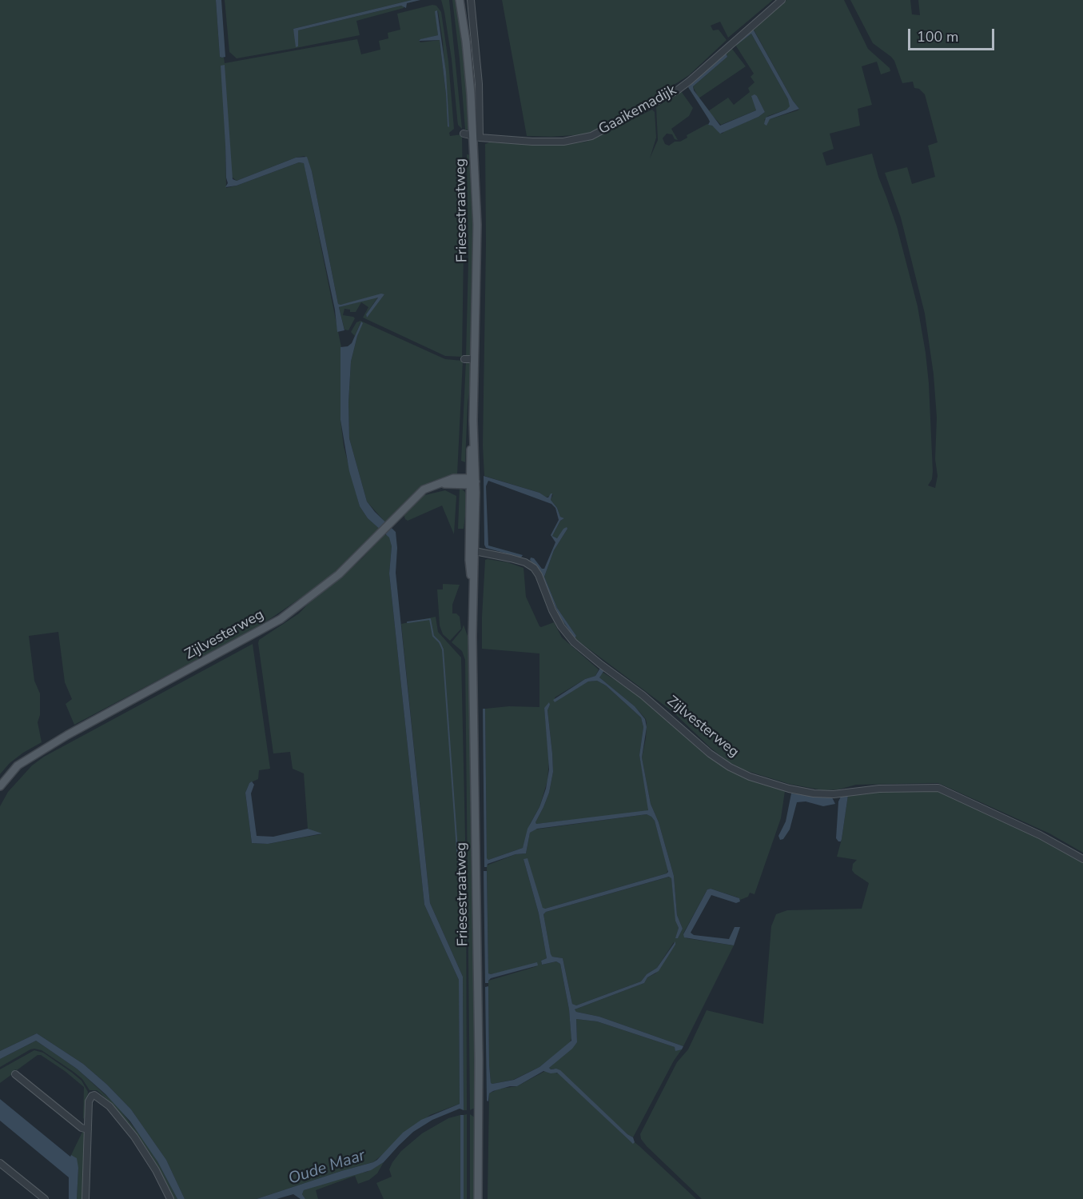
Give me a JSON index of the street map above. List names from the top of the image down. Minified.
{"streets":{"main road":["Friesestraatweg","Zijlvesterweg"],"street":["Gaaikemadijk"]},"crossings":[["Gaaikemadijk","Friesestraatweg"],["Friesestraatweg","Zijlvesterweg"]],"water":["Oude Maar"],"scale_bar":"100 m"}
